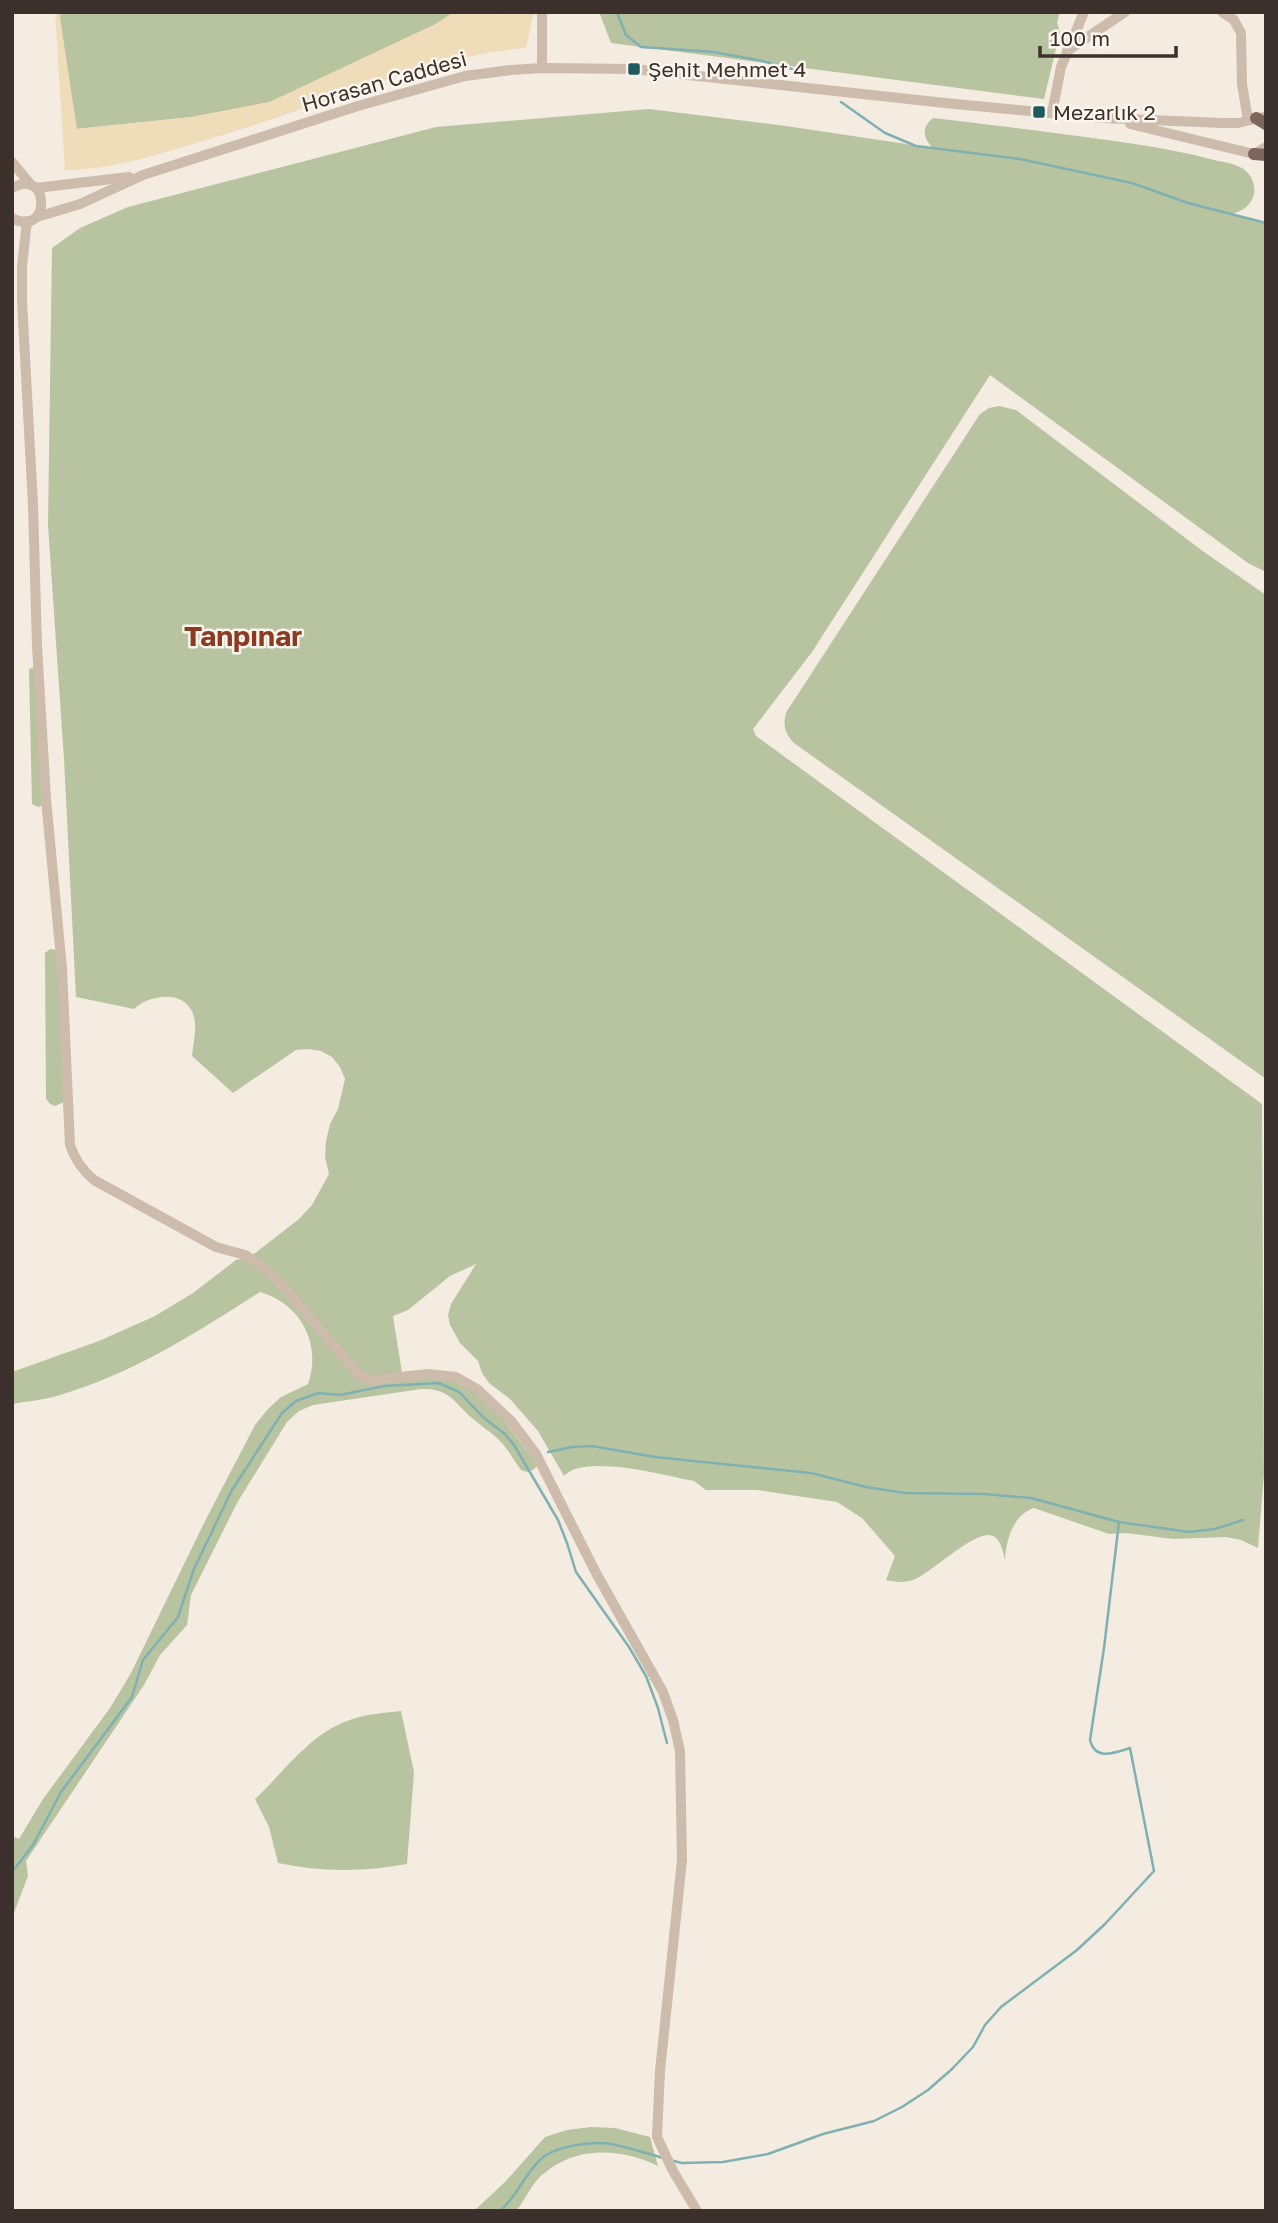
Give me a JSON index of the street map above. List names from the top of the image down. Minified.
{"streets":{"street":["Horasan Caddesi"]},"districts":["Tanpınar"],"places":{"transit":["Şehit Mehmet 4","Mezarlık 2"]},"scale_bar":"100 m"}
